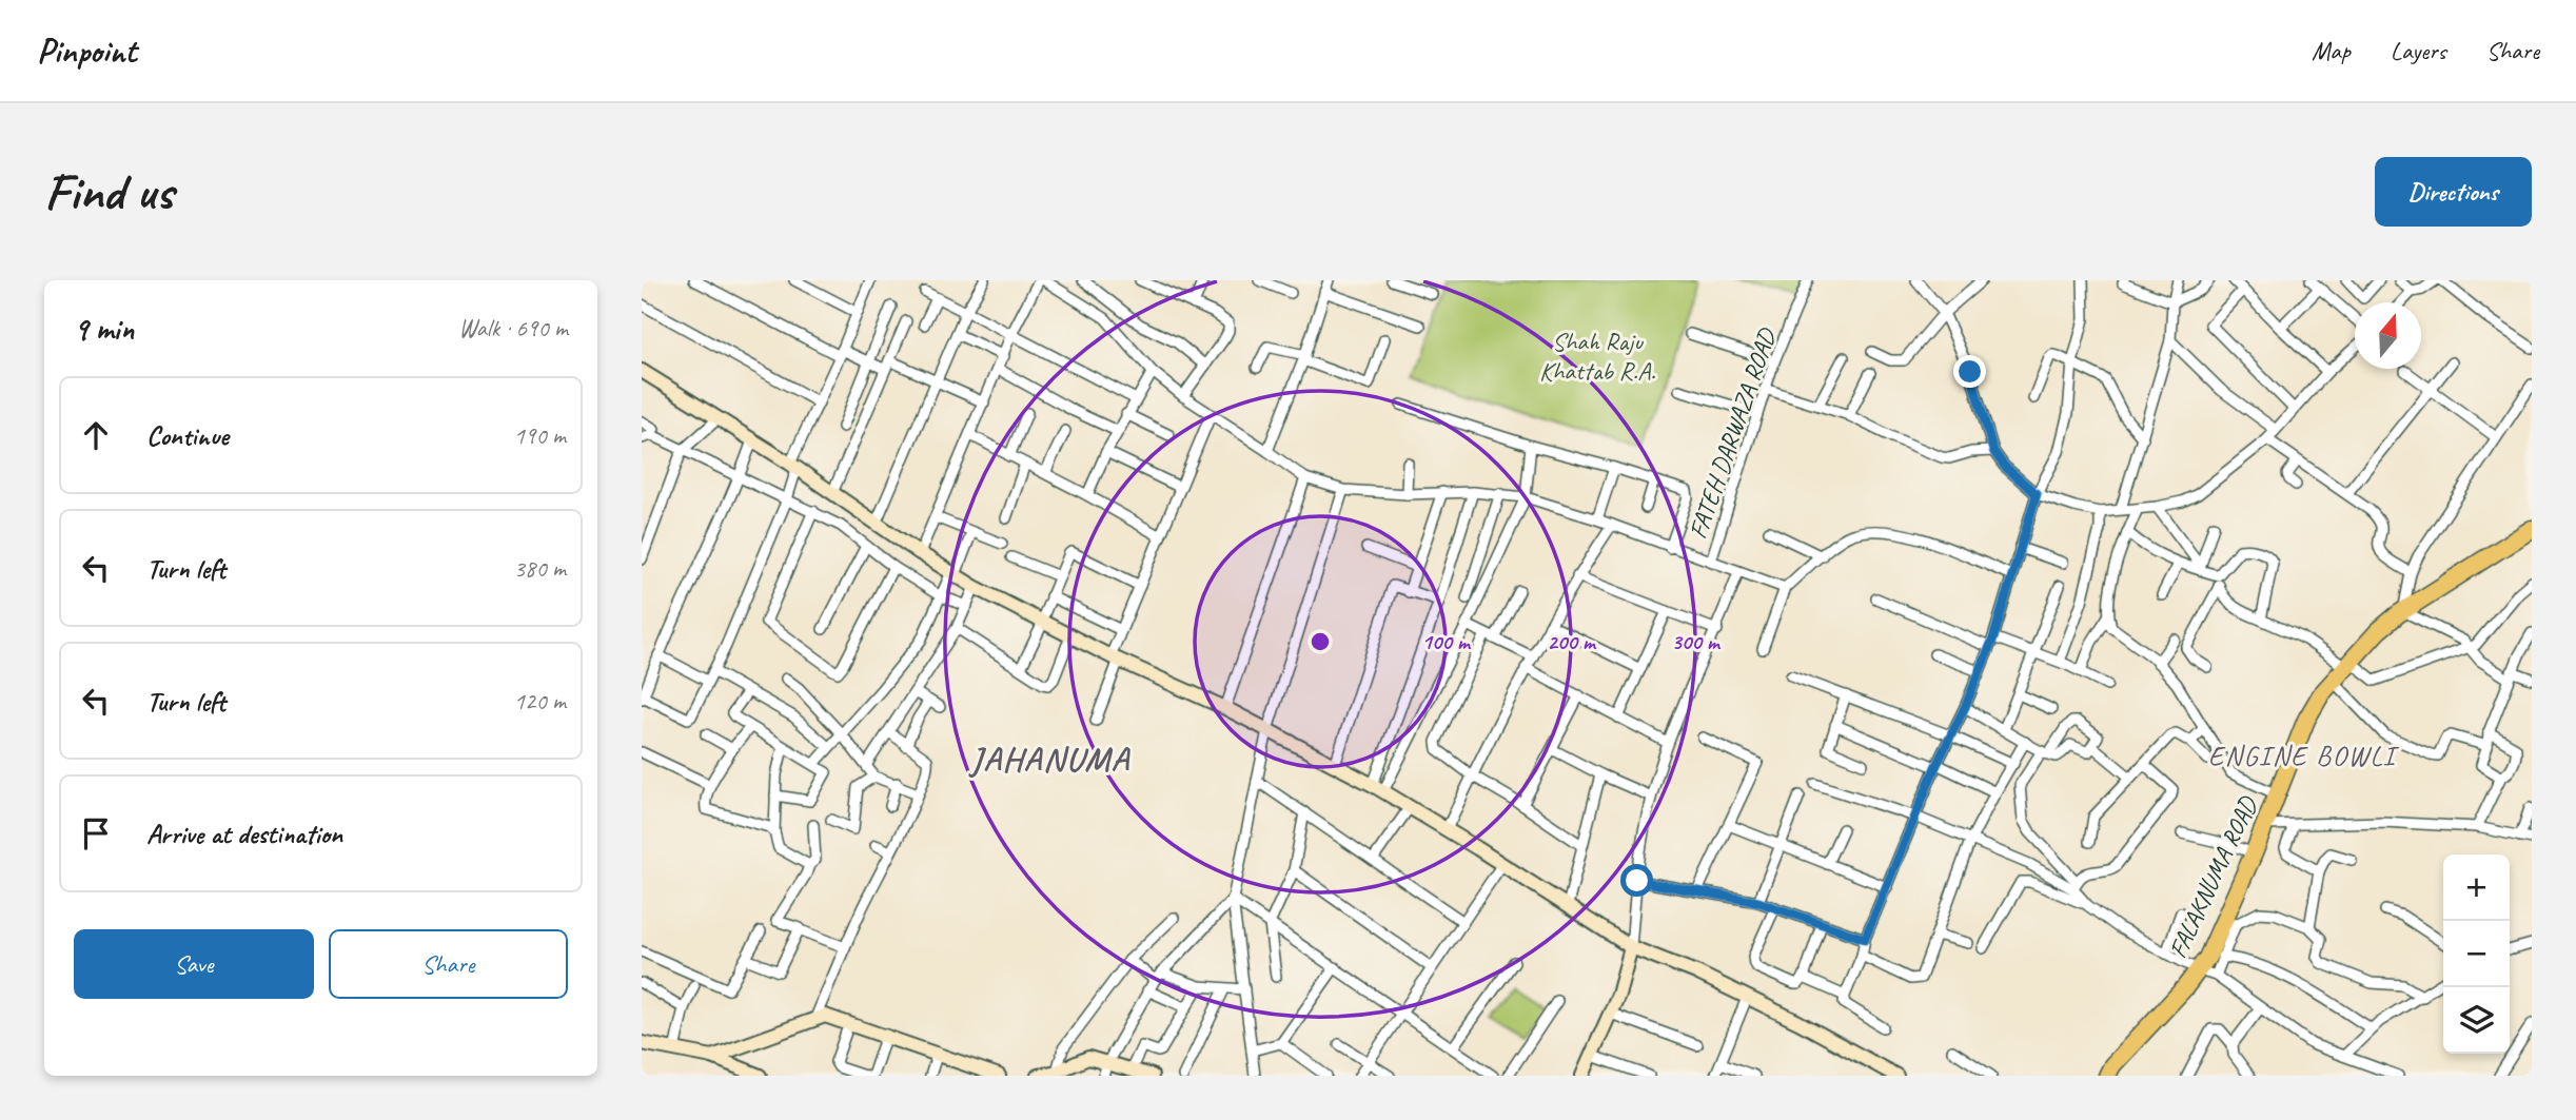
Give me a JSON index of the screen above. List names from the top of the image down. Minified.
{"streets":{"highway":["FALAKNUMA ROAD"],"street":["FATEH DARWAZA ROAD"]},"districts":["ENGINE BOWLI","JAHANUMA"],"parks":["Shah Raju Khattab R.A."],"north":"top","page":{"header":"Pinpoint","nav":["Map","Layers","Share"],"buttons":["Directions",["Save","Share"]],"title":"Find us","heading":["9 min","Walk · 690 m"],"list":[["Continue","190 m"],["Turn left","380 m"],["Turn left","120 m"],"Arrive at destination"],"map_buttons":["+","−"]},"rings":["100 m","200 m","300 m"]}
